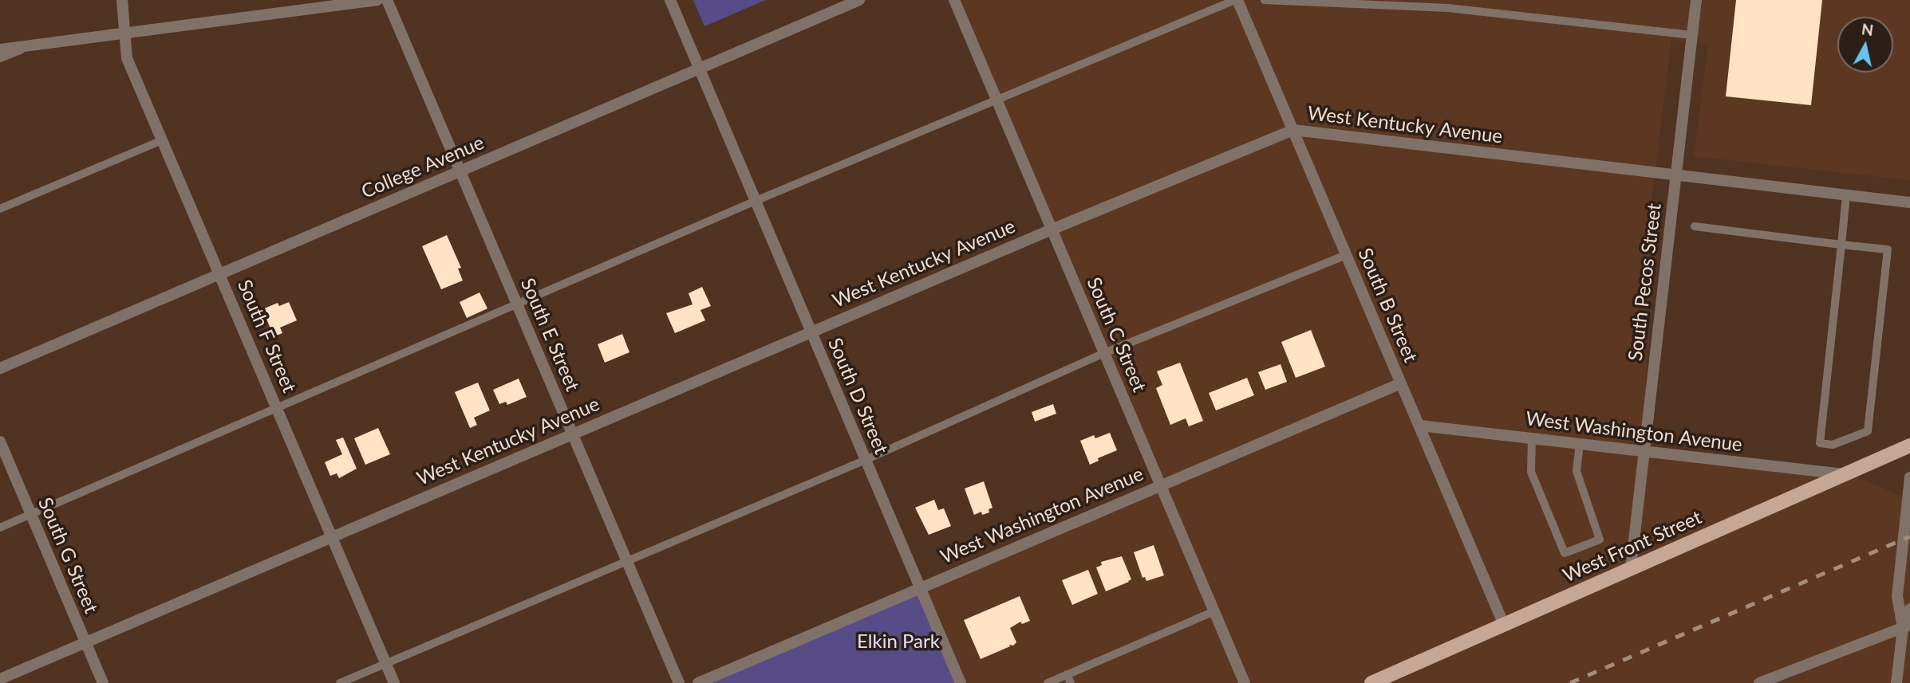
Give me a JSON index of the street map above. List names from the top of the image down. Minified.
{"streets":{"main road":["West Front Street"],"street":["West Kentucky Avenue","College Avenue","South Pecos Street","South B Street","South E Street","South C Street","South F Street","South D Street","West Washington Avenue","South G Street"]},"crossings":[["West Kentucky Avenue","South Pecos Street"],["West Kentucky Avenue","South B Street"],["West Kentucky Avenue","South E Street"],["West Kentucky Avenue","South C Street"],["West Kentucky Avenue","South F Street"],["West Kentucky Avenue","South D Street"],["West Kentucky Avenue","South G Street"],["College Avenue","South E Street"],["College Avenue","South F Street"],["College Avenue","South D Street"],["South Pecos Street","West Washington Avenue"],["South Pecos Street","West Front Street"],["South B Street","West Washington Avenue"],["South B Street","West Front Street"],["South C Street","West Washington Avenue"],["South D Street","West Washington Avenue"],["West Washington Avenue","West Front Street"]],"parks":["Elkin Park"],"north":"top"}
